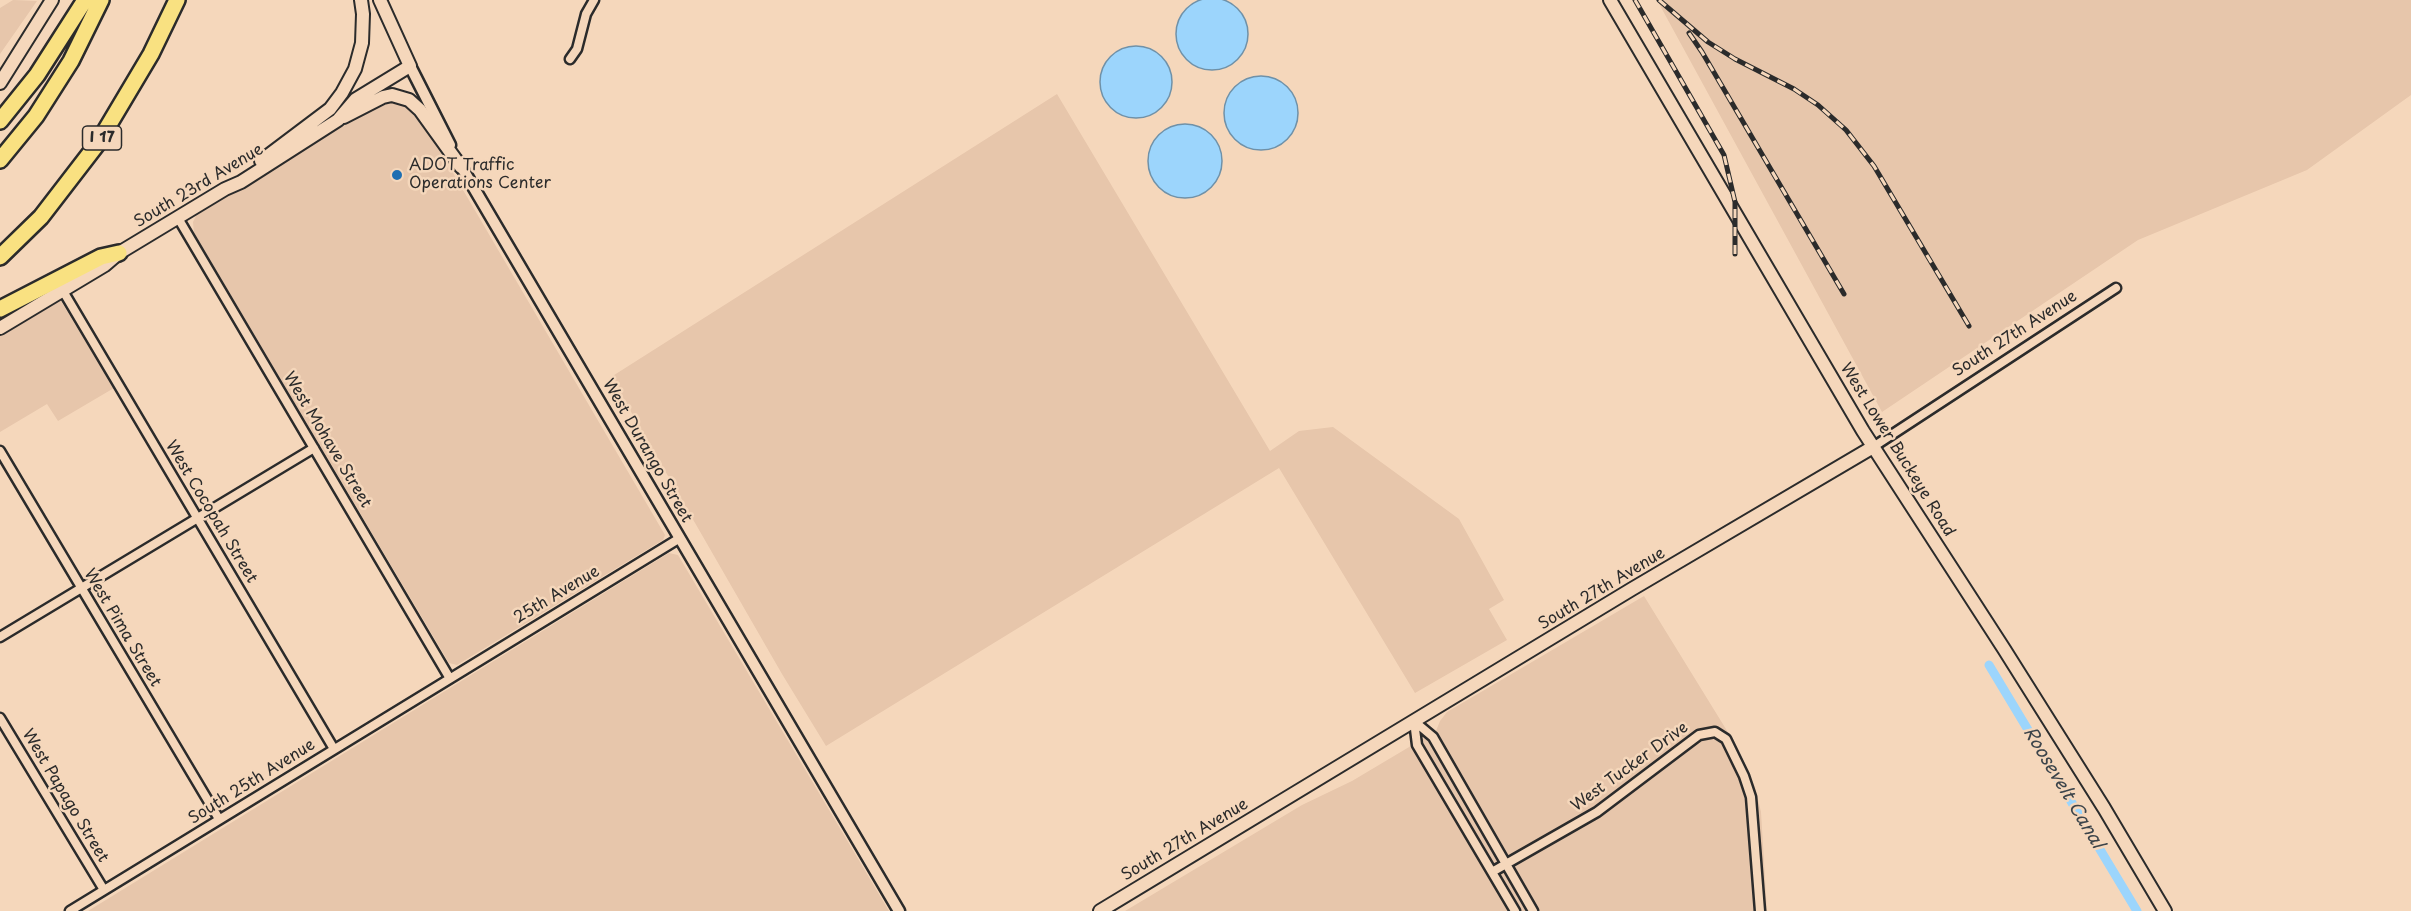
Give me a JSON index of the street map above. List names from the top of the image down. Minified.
{"streets":{"highway":["I 17"],"main road":["South 23rd Avenue","South 27th Avenue","West Lower Buckeye Road","West Durango Street"],"street":["West Mohave Street","West Cocopah Street","25th Avenue","West Pima Street","West Tucker Drive","South 25th Avenue","West Papago Street"]},"crossings":[["South 23rd Avenue","West Mohave Street"],["South 23rd Avenue","West Durango Street"],["South 23rd Avenue","West Cocopah Street"],["South 27th Avenue","West Lower Buckeye Road"],["West Mohave Street","25th Avenue"],["West Mohave Street","South 25th Avenue"],["West Durango Street","25th Avenue"],["West Cocopah Street","South 25th Avenue"],["25th Avenue","South 25th Avenue"],["West Pima Street","South 25th Avenue"],["South 25th Avenue","West Papago Street"]],"water":["Roosevelt Canal"],"places":["ADOT Traffic Operations Center"]}
